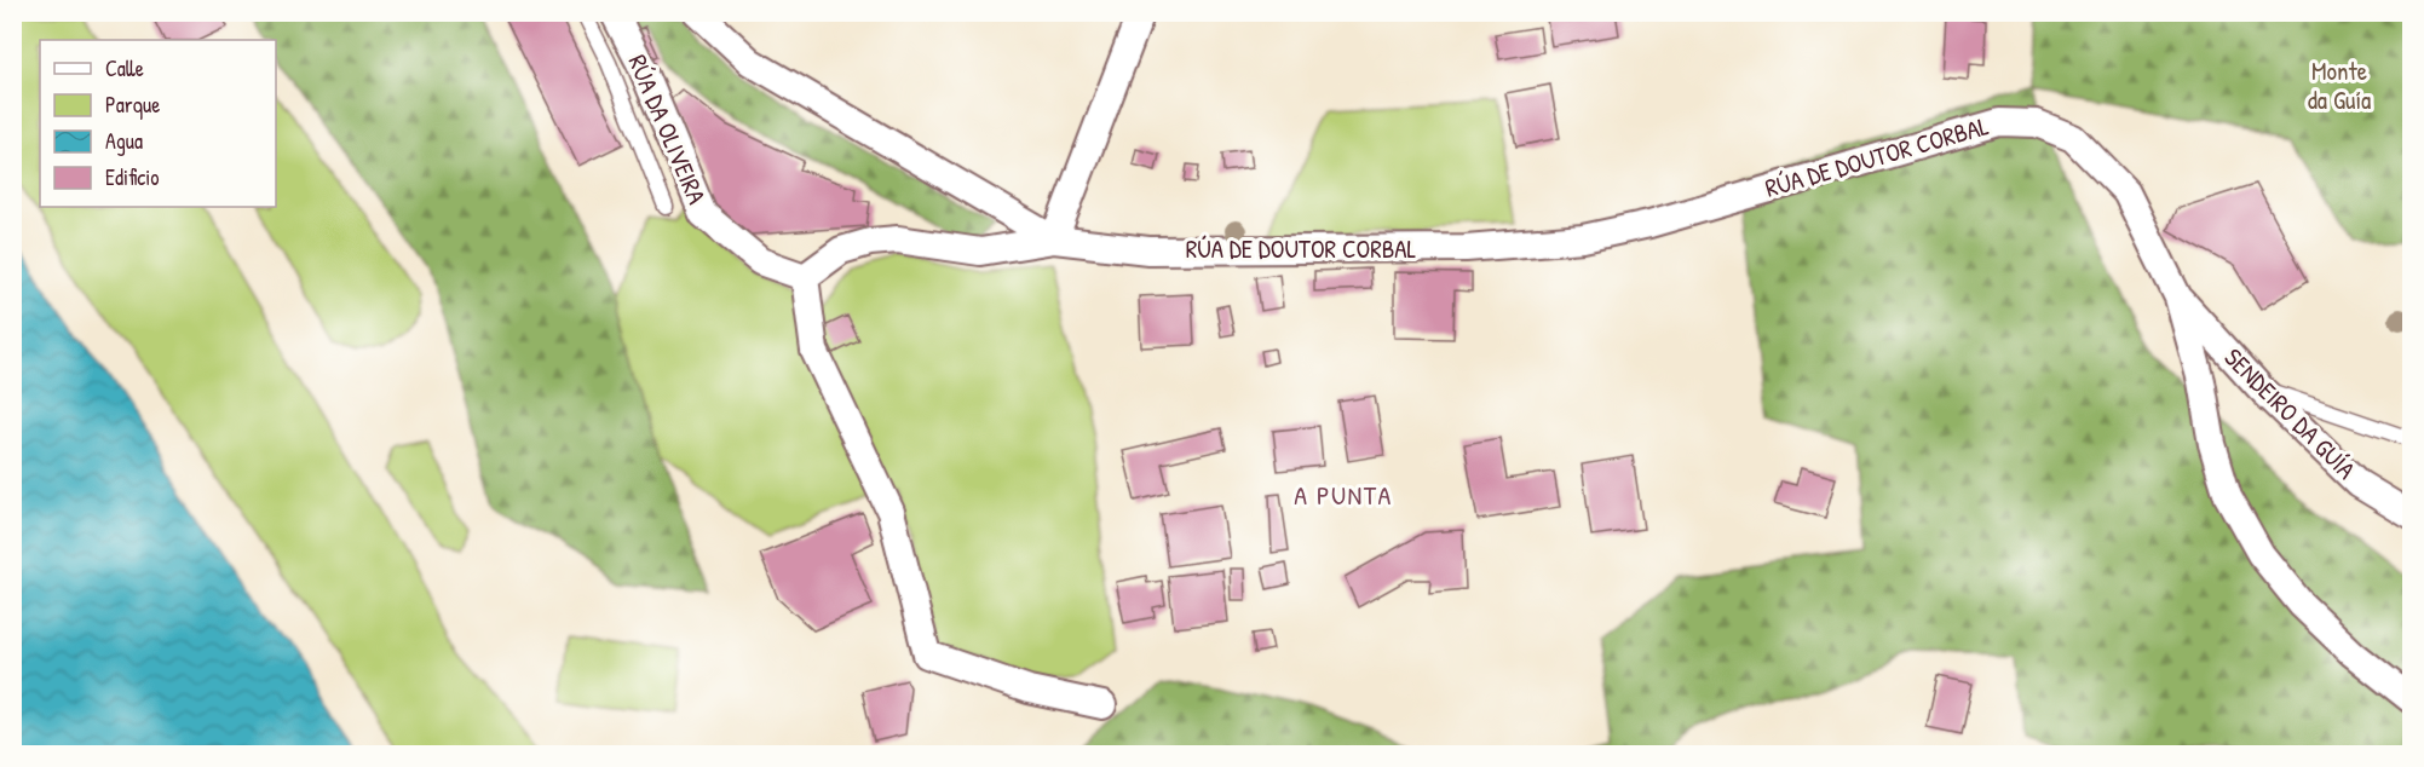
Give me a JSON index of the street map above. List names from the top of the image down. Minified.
{"streets":{"street":["RÚA DA OLIVEIRA","RÚA DE DOUTOR CORBAL","SENDEIRO DA GUÍA"]},"crossings":[["RÚA DA OLIVEIRA","RÚA DE DOUTOR CORBAL"],["RÚA DE DOUTOR CORBAL","SENDEIRO DA GUÍA"]],"districts":["A PUNTA"],"parks":["Monte da Guía"],"legend":["Calle","Parque","Agua","Edificio"]}
